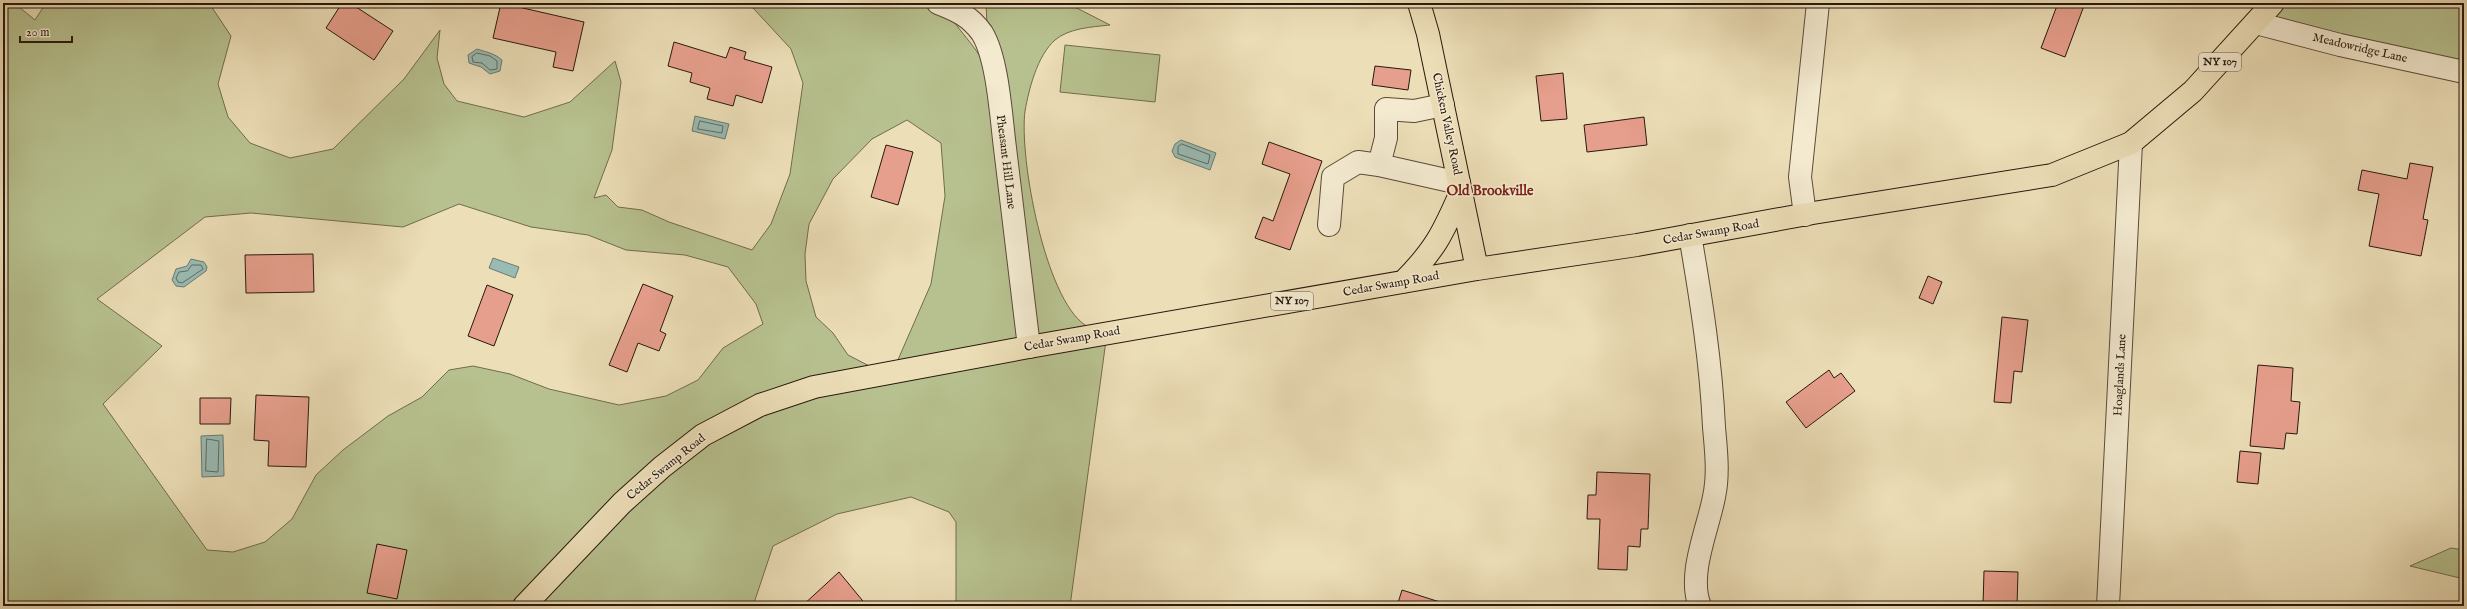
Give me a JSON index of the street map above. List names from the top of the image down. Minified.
{"streets":{"main road":["NY 107","Chicken Valley Road","Cedar Swamp Road"],"street":["Meadowridge Lane","Pheasant Hill Lane","Hoaglands Lane"]},"crossings":[["Meadowridge Lane","Cedar Swamp Road"],["Chicken Valley Road","Cedar Swamp Road"],["Pheasant Hill Lane","Cedar Swamp Road"],["Cedar Swamp Road","Hoaglands Lane"]],"districts":["Old Brookville"],"scale_bar":"20 m"}
